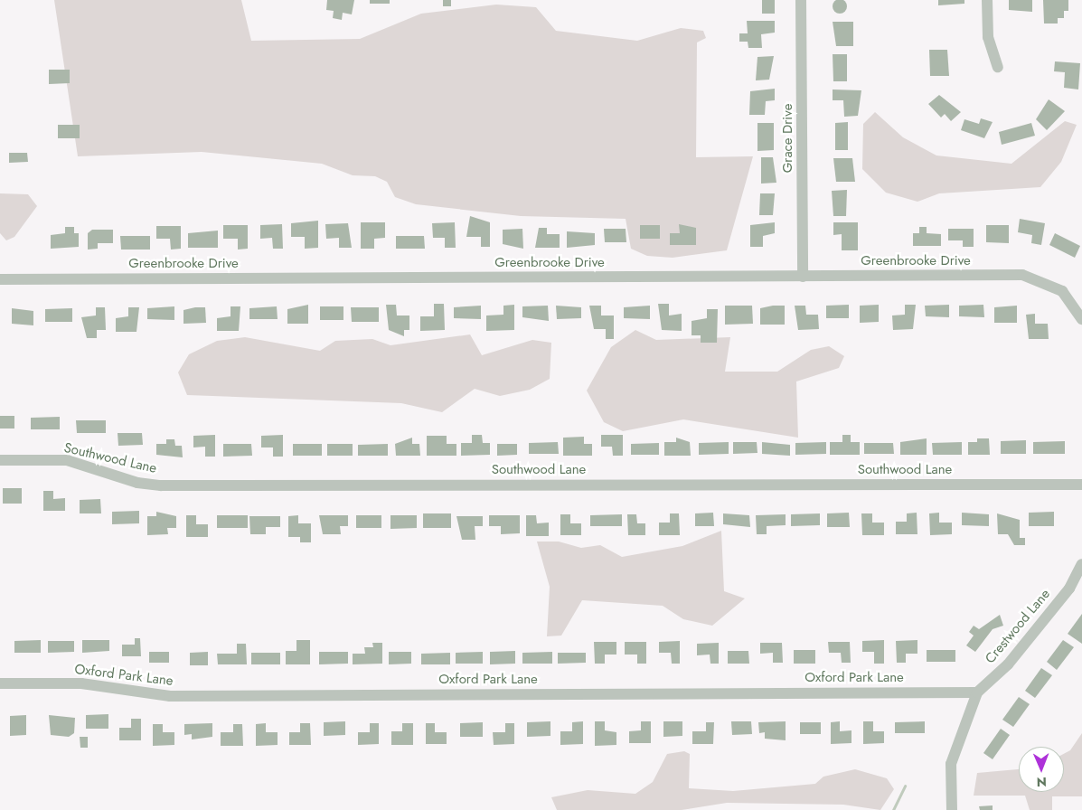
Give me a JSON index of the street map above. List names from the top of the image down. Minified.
{"streets":{"street":["Grace Drive","Greenbrooke Drive","Southwood Lane","Crestwood Lane","Oxford Park Lane"]},"crossings":[["Grace Drive","Greenbrooke Drive"],["Crestwood Lane","Oxford Park Lane"]],"north":"bottom"}
